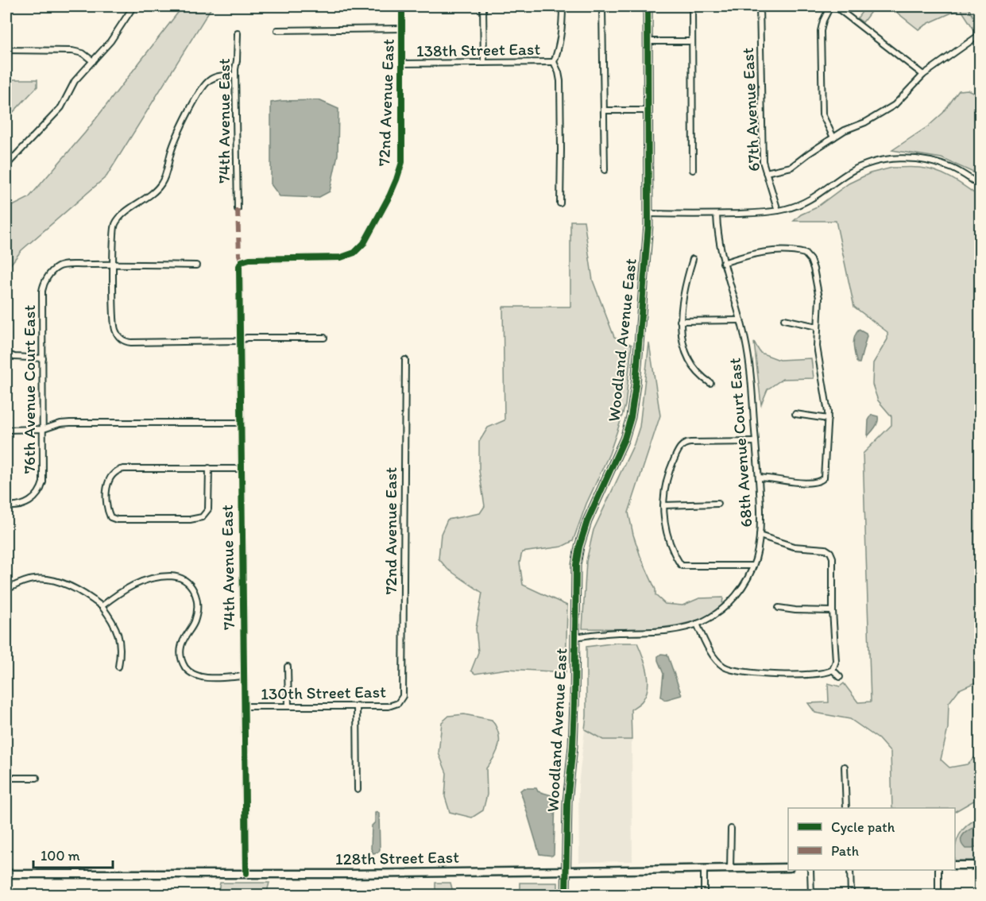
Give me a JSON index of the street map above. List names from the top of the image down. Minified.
{"streets":{"street":["138th Street East","72nd Avenue East","67th Avenue East","74th Avenue East","Woodland Avenue East","76th Avenue Court East","68th Avenue Court East","130th Street East","128th Street East"]},"crossings":[["138th Street East","72nd Avenue East"],["72nd Avenue East","74th Avenue East"],["72nd Avenue East","130th Street East"],["74th Avenue East","130th Street East"],["74th Avenue East","128th Street East"],["Woodland Avenue East","68th Avenue Court East"],["Woodland Avenue East","128th Street East"]],"legend":["Cycle path","Path"],"scale_bar":"100 m"}
